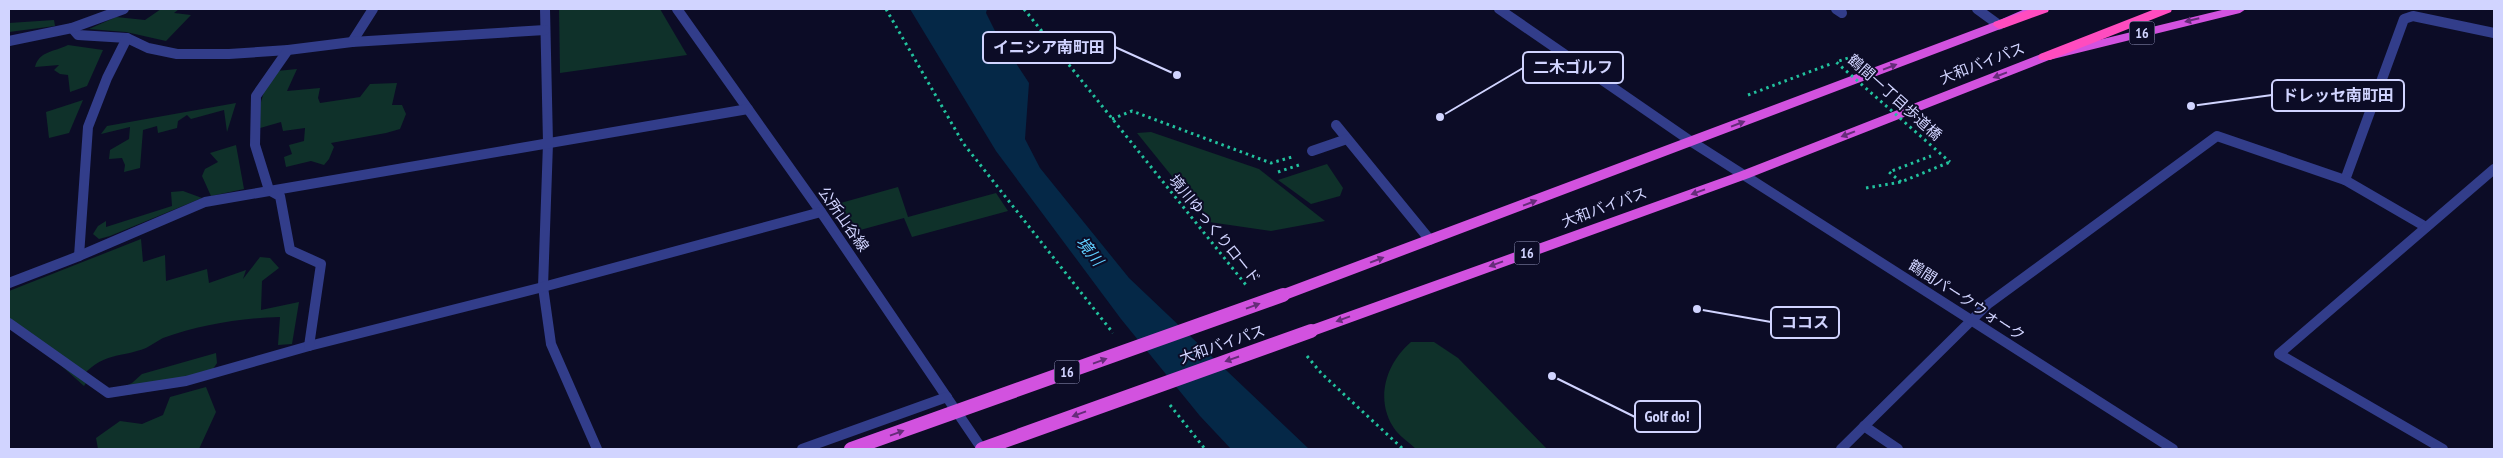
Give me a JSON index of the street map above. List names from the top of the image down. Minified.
{"streets":{"highway":["16","大和バイパス"],"street":["公所山谷線","鶴間パークウォーク"],"path":["鶴間一丁目歩道橋","境川ゆっくりロード"]},"crossings":[["大和バイパス","公所山谷線"],["大和バイパス","鶴間パークウォーク"]],"water":["境川"],"places":["イニシア南町田","ドレッセ南町田","二木ゴルフ","ココス","Golf do!"]}
